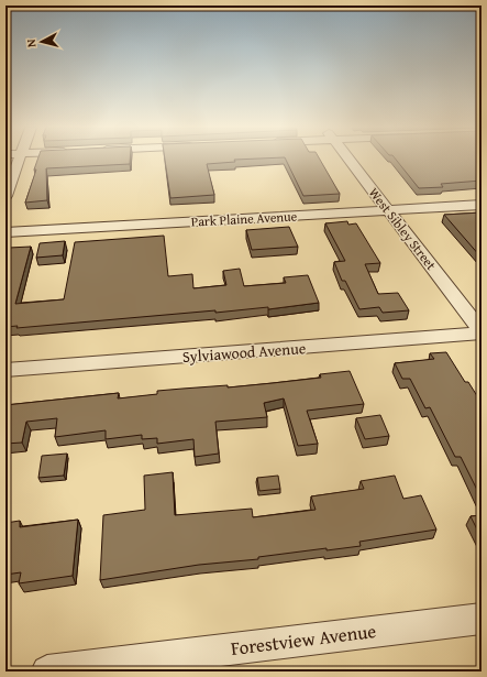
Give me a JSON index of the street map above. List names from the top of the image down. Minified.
{"streets":{"street":["Park Plaine Avenue","West Sibley Street","Sylviawood Avenue","Forestview Avenue"]},"crossings":[["Park Plaine Avenue","West Sibley Street"],["West Sibley Street","Sylviawood Avenue"]],"north":"left"}
